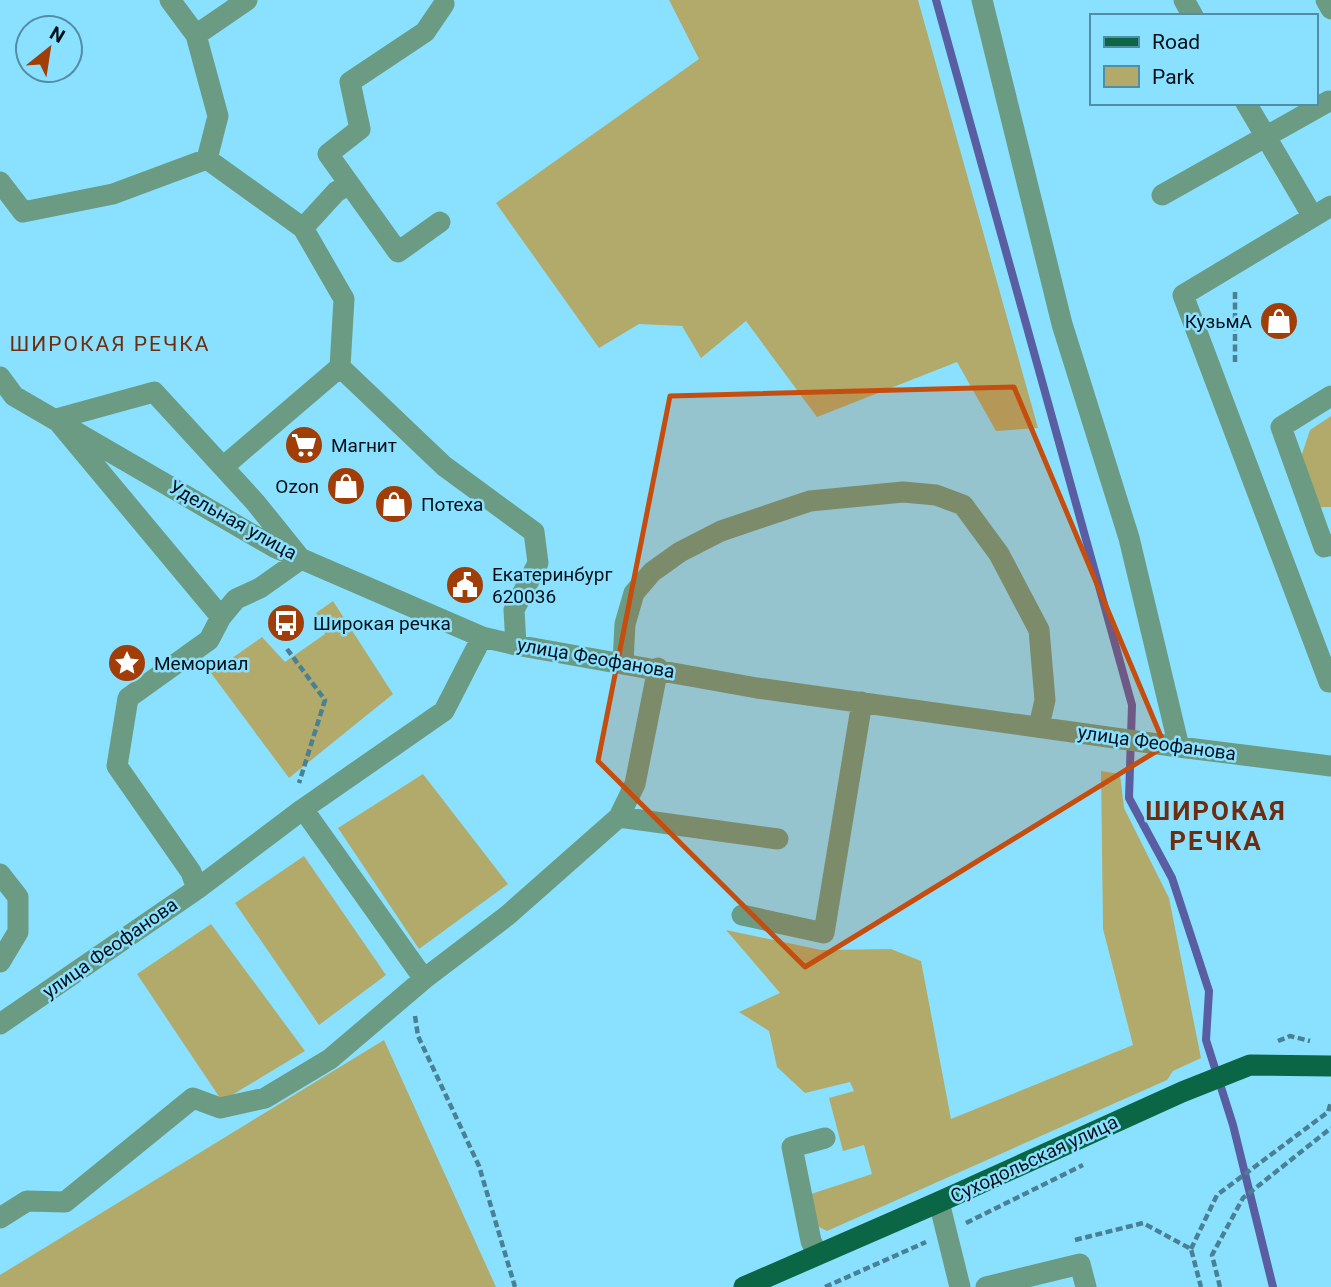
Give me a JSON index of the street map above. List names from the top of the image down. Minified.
{"streets":{"main road":["Суходольская улица"],"street":["Удельная улица","улица Феофанова"]},"crossings":[["Удельная улица","улица Феофанова"]],"districts":["ШИРОКАЯ РЕЧКА","ШИРОКАЯ РЕЧКА"],"places":{"shop":["КузьмА","Ozon","Потеха"],"supermarket":["Магнит"],"public building":["Екатеринбург 620036"],"bus stop":["Широкая речка"],"place":["Мемориал"]},"legend":["Road","Park"],"north":"top right"}
